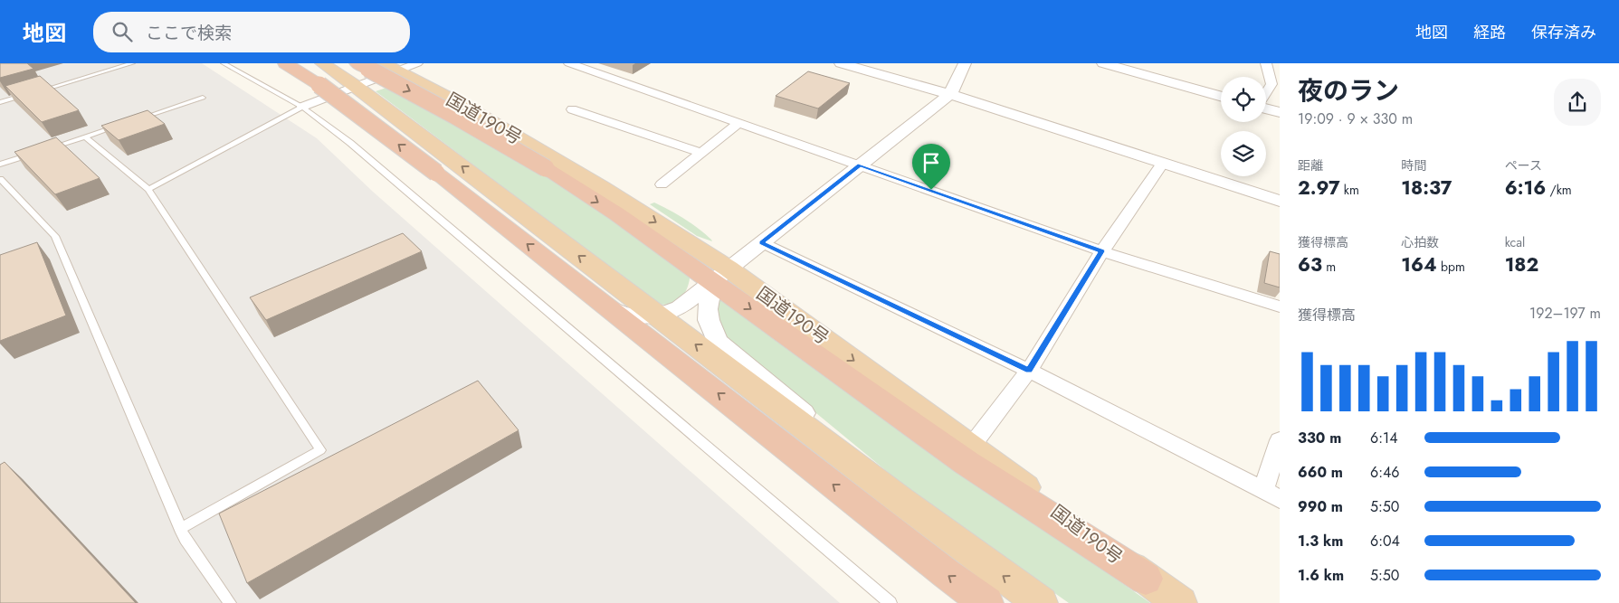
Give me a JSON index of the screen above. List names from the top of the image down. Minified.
{"streets":{"highway":["国道190号"]},"page":{"header":"地図","search":"ここで検索","nav":["地図","経路","保存済み"],"heading":["夜のラン","19:09 · 9 × 330 m"],"stats":[["距離","2.97 km"],["時間","18:37"],["ペース","6:16 /km"],["獲得標高","63 m"],["心拍数","164 bpm"],["kcal","182"]],"chart":["獲得標高","192–197 m"],"list":[{"name":"330 m","note":"6:14"},{"name":"660 m","note":"6:46"},{"name":"990 m","note":"5:50"},{"name":"1.3 km","note":"6:04"},{"name":"1.6 km","note":"5:50"}]}}
